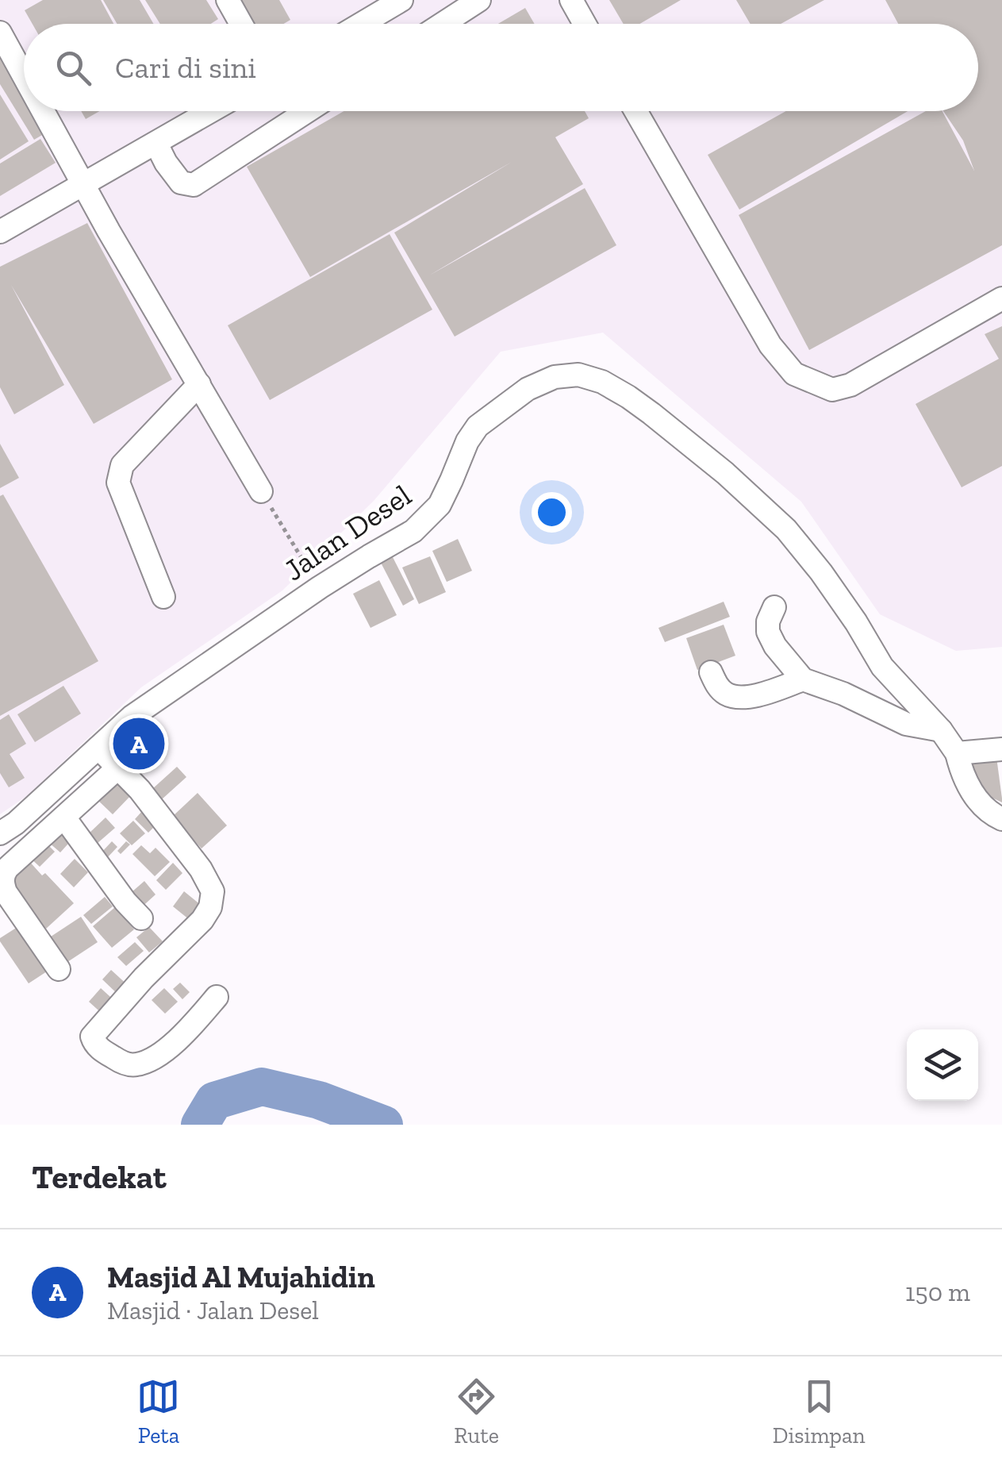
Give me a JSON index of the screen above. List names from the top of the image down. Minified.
{"streets":{"street":["Jalan Desel"]},"page":{"search":"Cari di sini","pins":"A","heading":"Terdekat","list":[{"mark":"A","name":"Masjid Al Mujahidin","note":"Masjid · Jalan Desel","value":"150 m"}],"nav":["Peta","Rute","Disimpan"]}}
